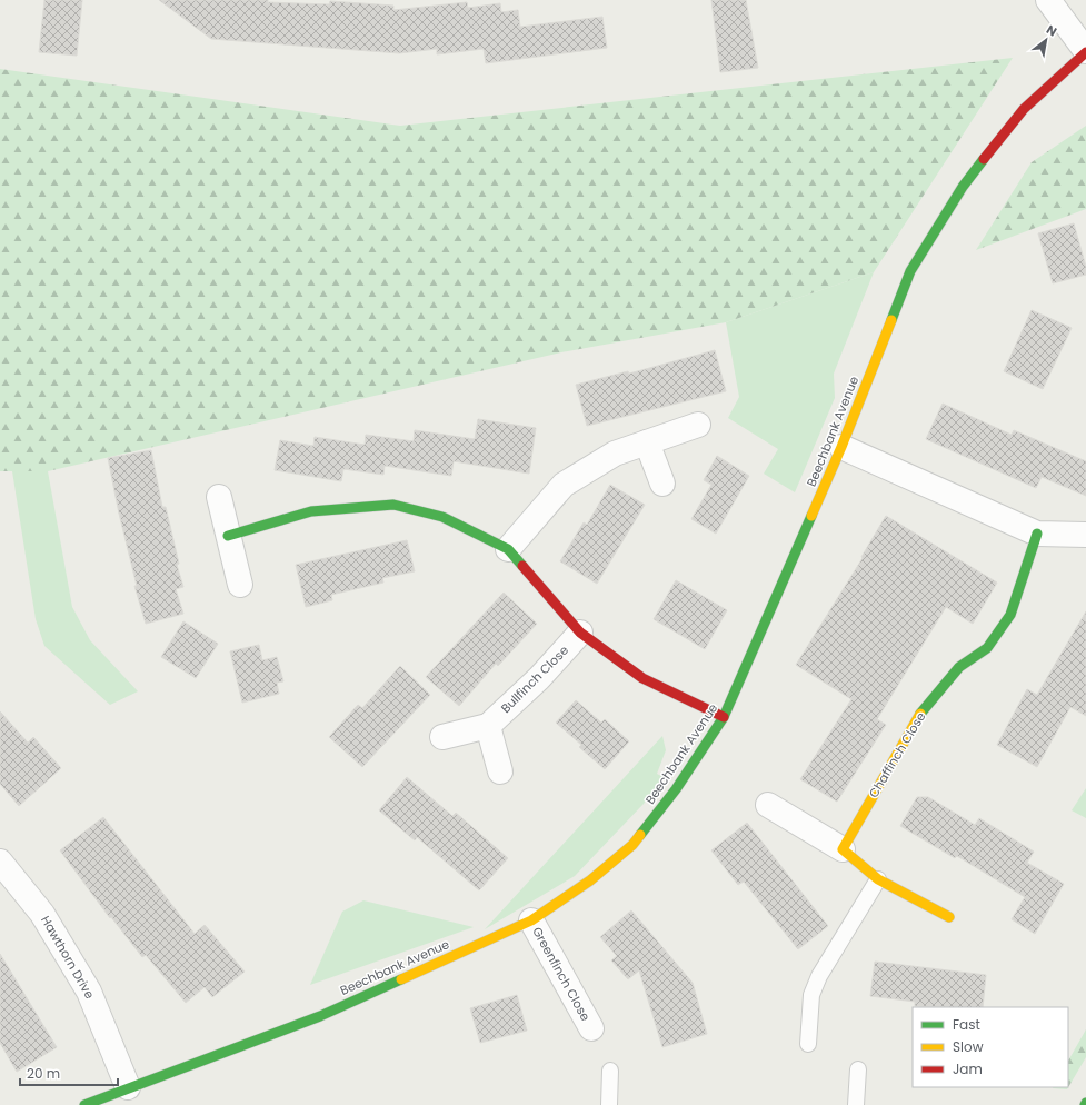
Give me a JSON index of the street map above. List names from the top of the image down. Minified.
{"streets":{"street":["Beechbank Avenue","Bullfinch Close","Chaffinch Close","Hawthorn Drive","Greenfinch Close"]},"crossings":[["Beechbank Avenue","Hawthorn Drive"],["Beechbank Avenue","Greenfinch Close"]],"legend":["Fast","Slow","Jam"],"scale_bar":"20 m","north":"top right"}
